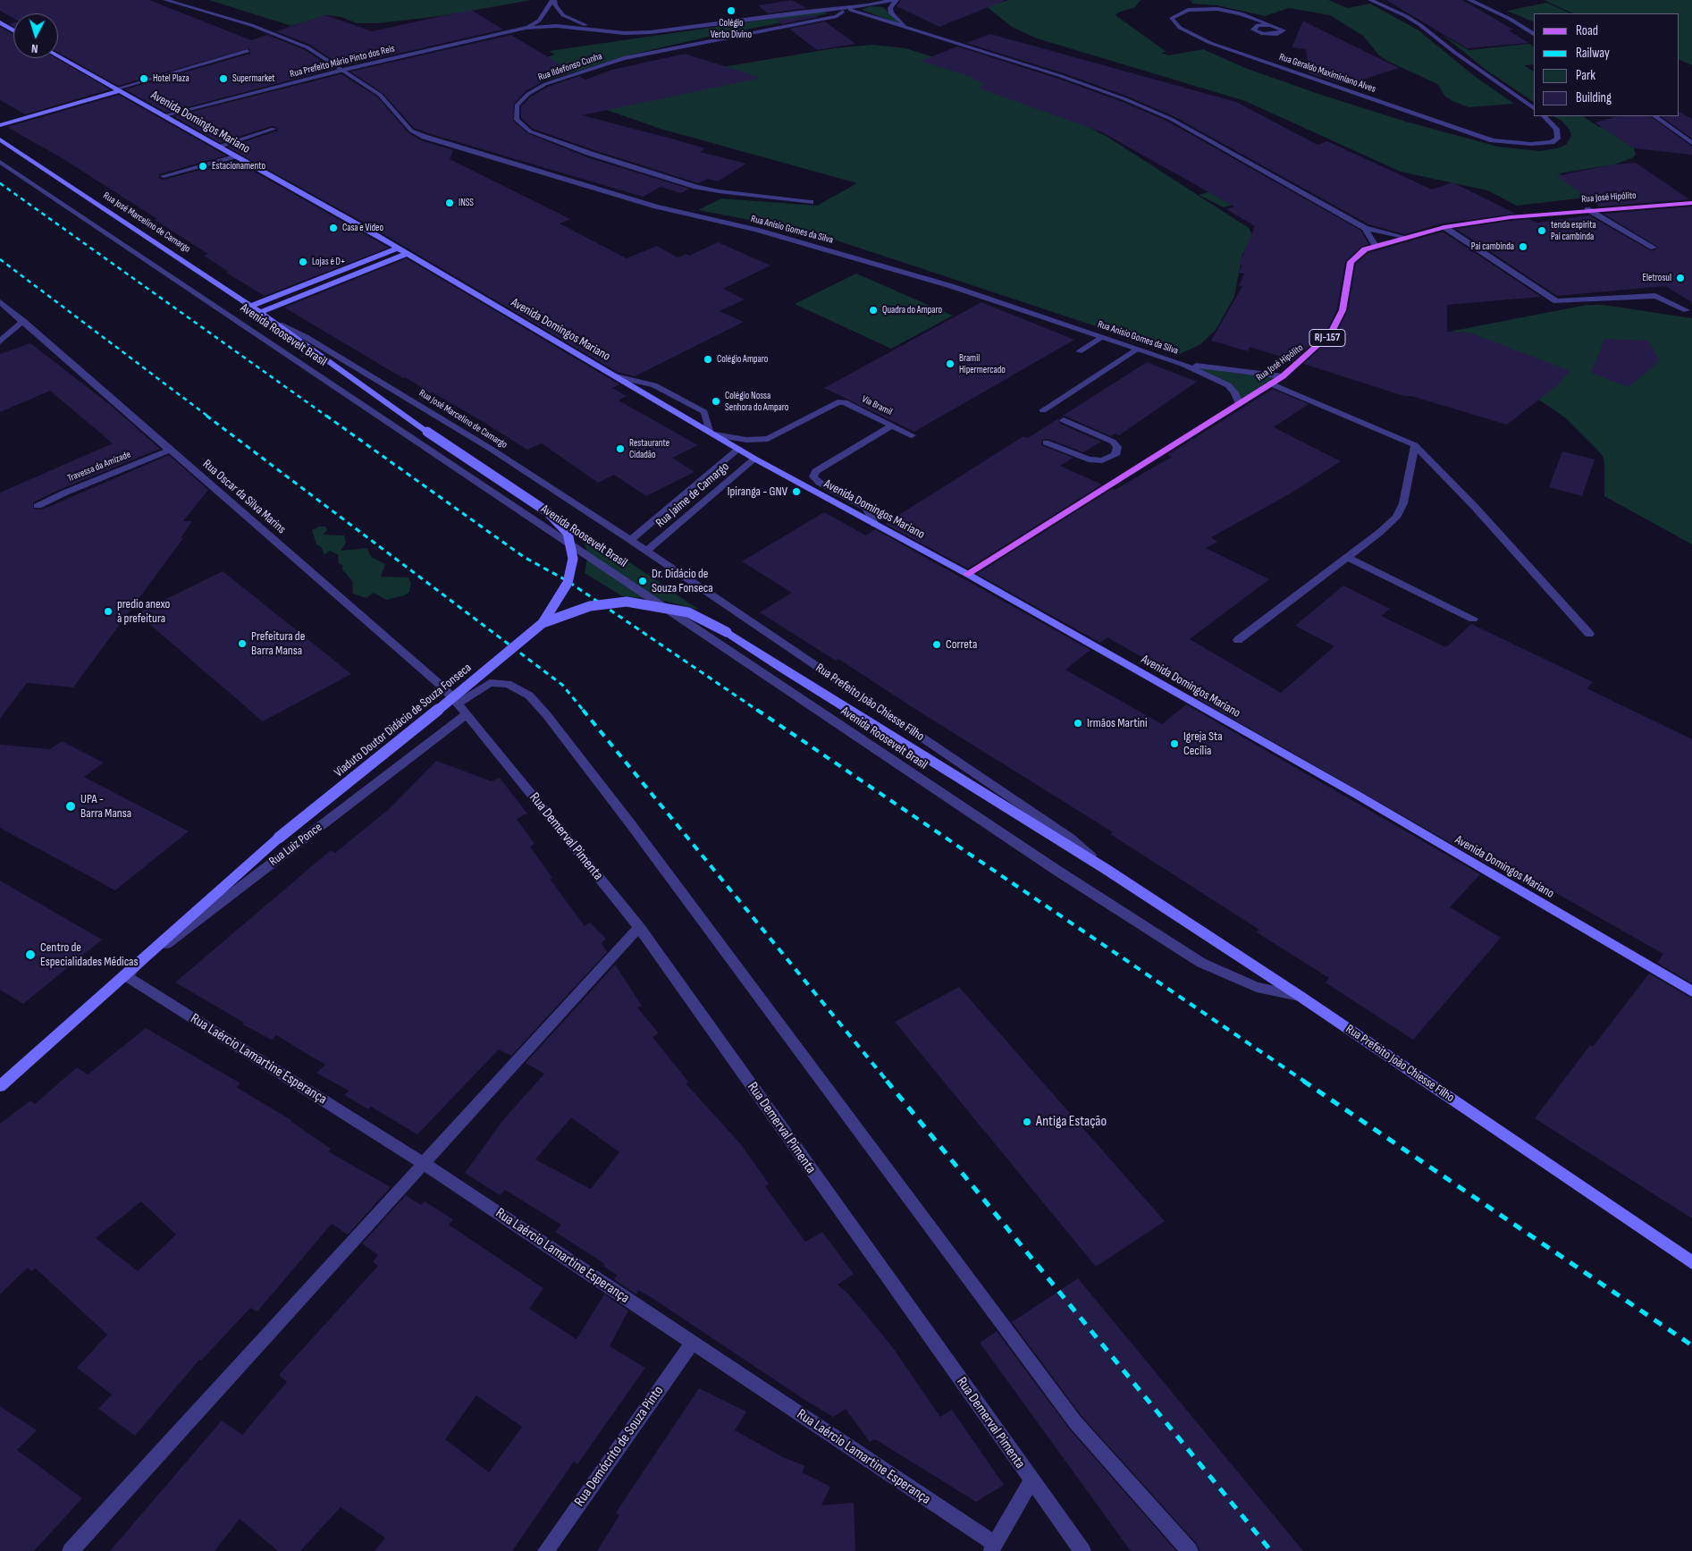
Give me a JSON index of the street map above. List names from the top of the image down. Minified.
{"streets":{"main road":["Avenida Domingos Mariano","Rua José Hipólito","Rua José Marcelino de Camargo","RJ-157","Rua Prefeito João Chiesse Filho","Viaduto Doutor Didácio de Souza Fonseca","Rua Luiz Ponce"],"street":["Rua Prefeito Mário Pinto dos Reis","Rua Ildefonso Cunha","Rua Geraldo Maximiniano Alves","Rua Anísio Gomes da Silva","Avenida Roosevelt Brasil","Via Bramil","Travessa da Amizade","Rua Jaime de Camargo","Rua Oscar da Silva Marins","Rua Demerval Pimenta","Rua Laércio Lamartine Esperança","Rua Demócrito de Souza Pinto"]},"crossings":[["Rua Prefeito Mário Pinto dos Reis","Avenida Domingos Mariano"],["Rua Prefeito Mário Pinto dos Reis","Rua Anísio Gomes da Silva"],["Avenida Domingos Mariano","Rua José Hipólito"],["Avenida Domingos Mariano","Via Bramil"],["Avenida Domingos Mariano","Rua Jaime de Camargo"],["Rua José Hipólito","Rua Anísio Gomes da Silva"],["Rua José Marcelino de Camargo","Rua Jaime de Camargo"],["Rua José Marcelino de Camargo","Rua Prefeito João Chiesse Filho"],["Rua José Marcelino de Camargo","Viaduto Doutor Didácio de Souza Fonseca"],["Avenida Roosevelt Brasil","Rua Prefeito João Chiesse Filho"],["Travessa da Amizade","Rua Oscar da Silva Marins"],["Rua Jaime de Camargo","Rua Prefeito João Chiesse Filho"],["Rua Oscar da Silva Marins","Rua Demerval Pimenta"],["Rua Oscar da Silva Marins","Rua Luiz Ponce"],["Rua Prefeito João Chiesse Filho","Viaduto Doutor Didácio de Souza Fonseca"],["Viaduto Doutor Didácio de Souza Fonseca","Rua Luiz Ponce"],["Rua Demerval Pimenta","Rua Luiz Ponce"],["Rua Luiz Ponce","Rua Laércio Lamartine Esperança"],["Rua Laércio Lamartine Esperança","Rua Demócrito de Souza Pinto"]],"places":["Colégio Verbo Divino","Hotel Plaza","Supermarket","Estacionamento","INSS","Casa e Vídeo","tenda espirita Pai cambinda","Pai cambinda","Lojas é D+","Eletrosul","Quadra do Amparo","Colégio Amparo","Bramil Hipermercado","Colégio Nossa Senhora do Amparo","Restaurante Cidadão","Ipiranga - GNV","Dr. Didácio de Souza Fonseca","predio anexo à prefeitura","Prefeitura de Barra Mansa","Correta","Irmãos Martini","Igreja Sta Cecília","UPA - Barra Mansa","Centro de Especialidades Médicas","Antiga Estação"],"legend":["Road","Railway","Park","Building"],"north":"bottom"}
